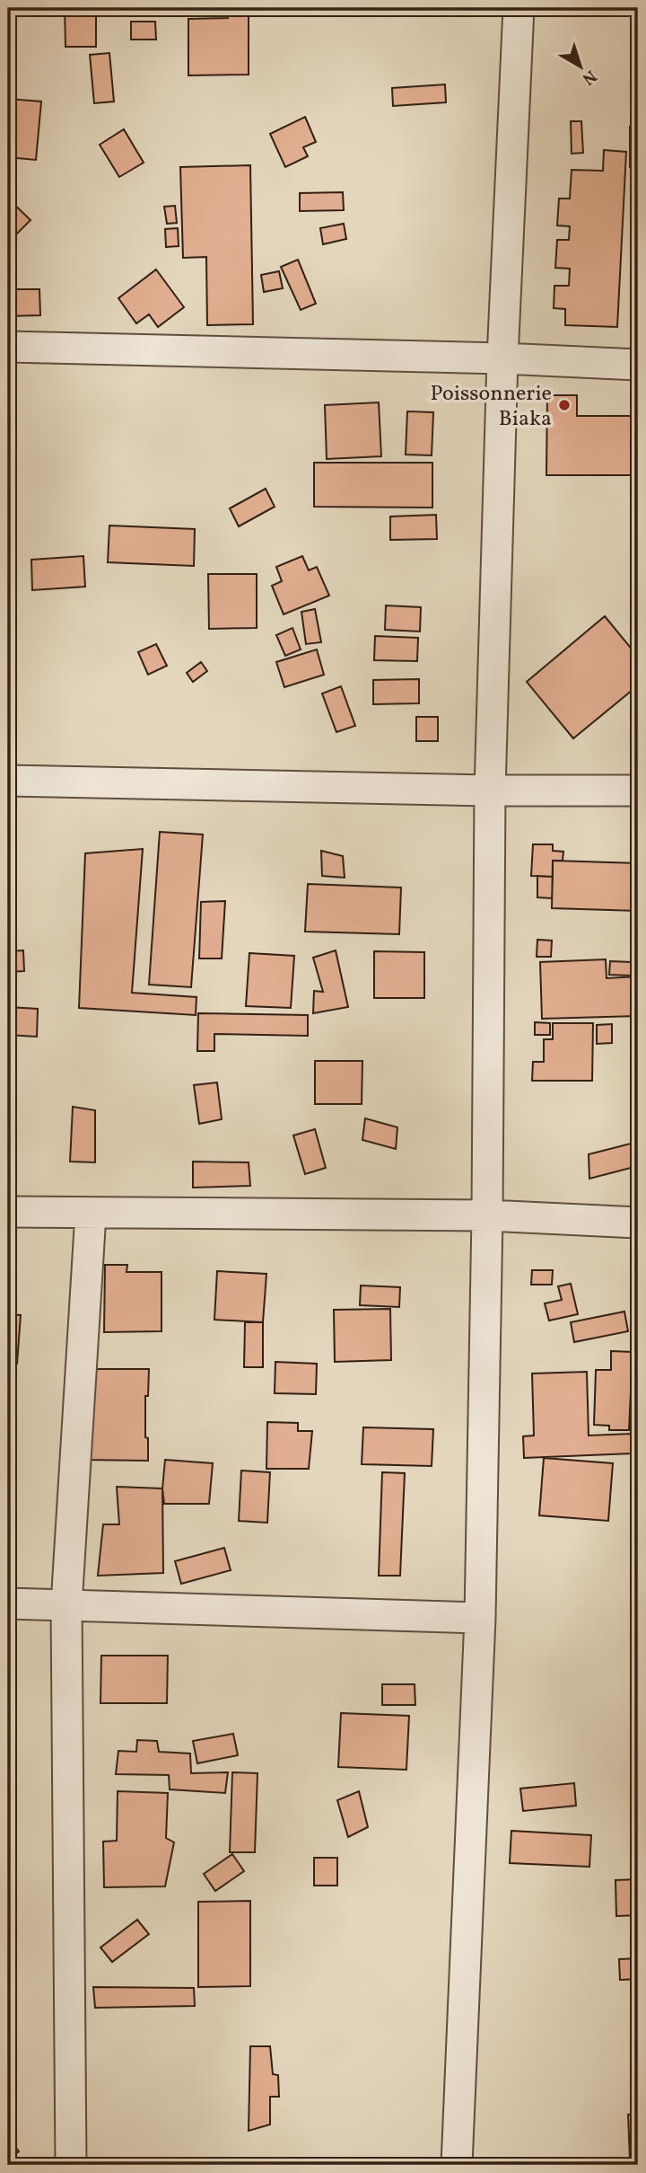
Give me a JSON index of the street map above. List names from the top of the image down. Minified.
{"places":["Poissonnerie Biaka"],"north":"bottom right"}
